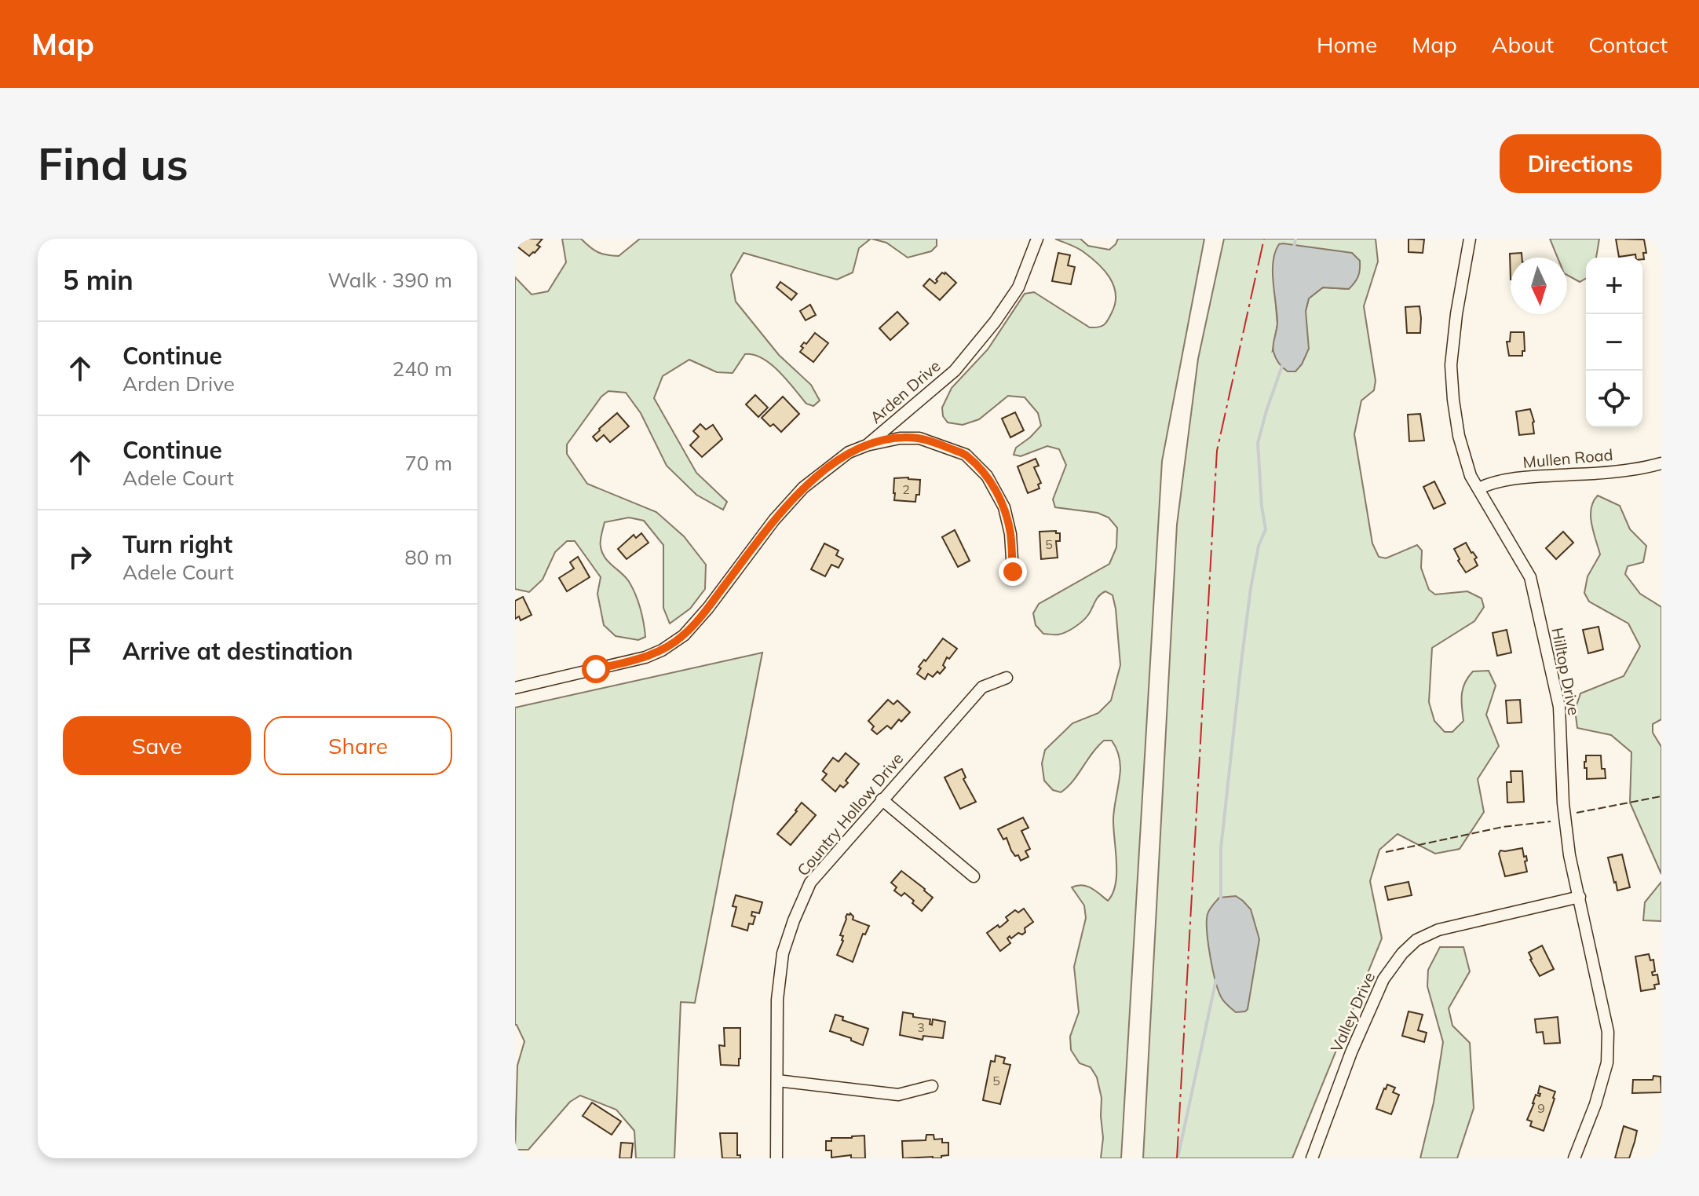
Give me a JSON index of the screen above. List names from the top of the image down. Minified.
{"streets":{"street":["Arden Drive","Mullen Road","Hilltop Drive","Country Hollow Drive","Valley Drive"]},"crossings":[["Mullen Road","Hilltop Drive"],["Hilltop Drive","Valley Drive"]],"house_numbers":["2","5","3","5","9"],"north":"bottom","page":{"header":"Map","nav":["Home","Map","About","Contact"],"buttons":["Directions",["Save","Share"]],"title":"Find us","heading":["5 min","Walk · 390 m"],"map_buttons":["+","−"],"list":[["Continue","Arden Drive","240 m"],["Continue","Adele Court","70 m"],["Turn right","Adele Court","80 m"],"Arrive at destination"]}}
